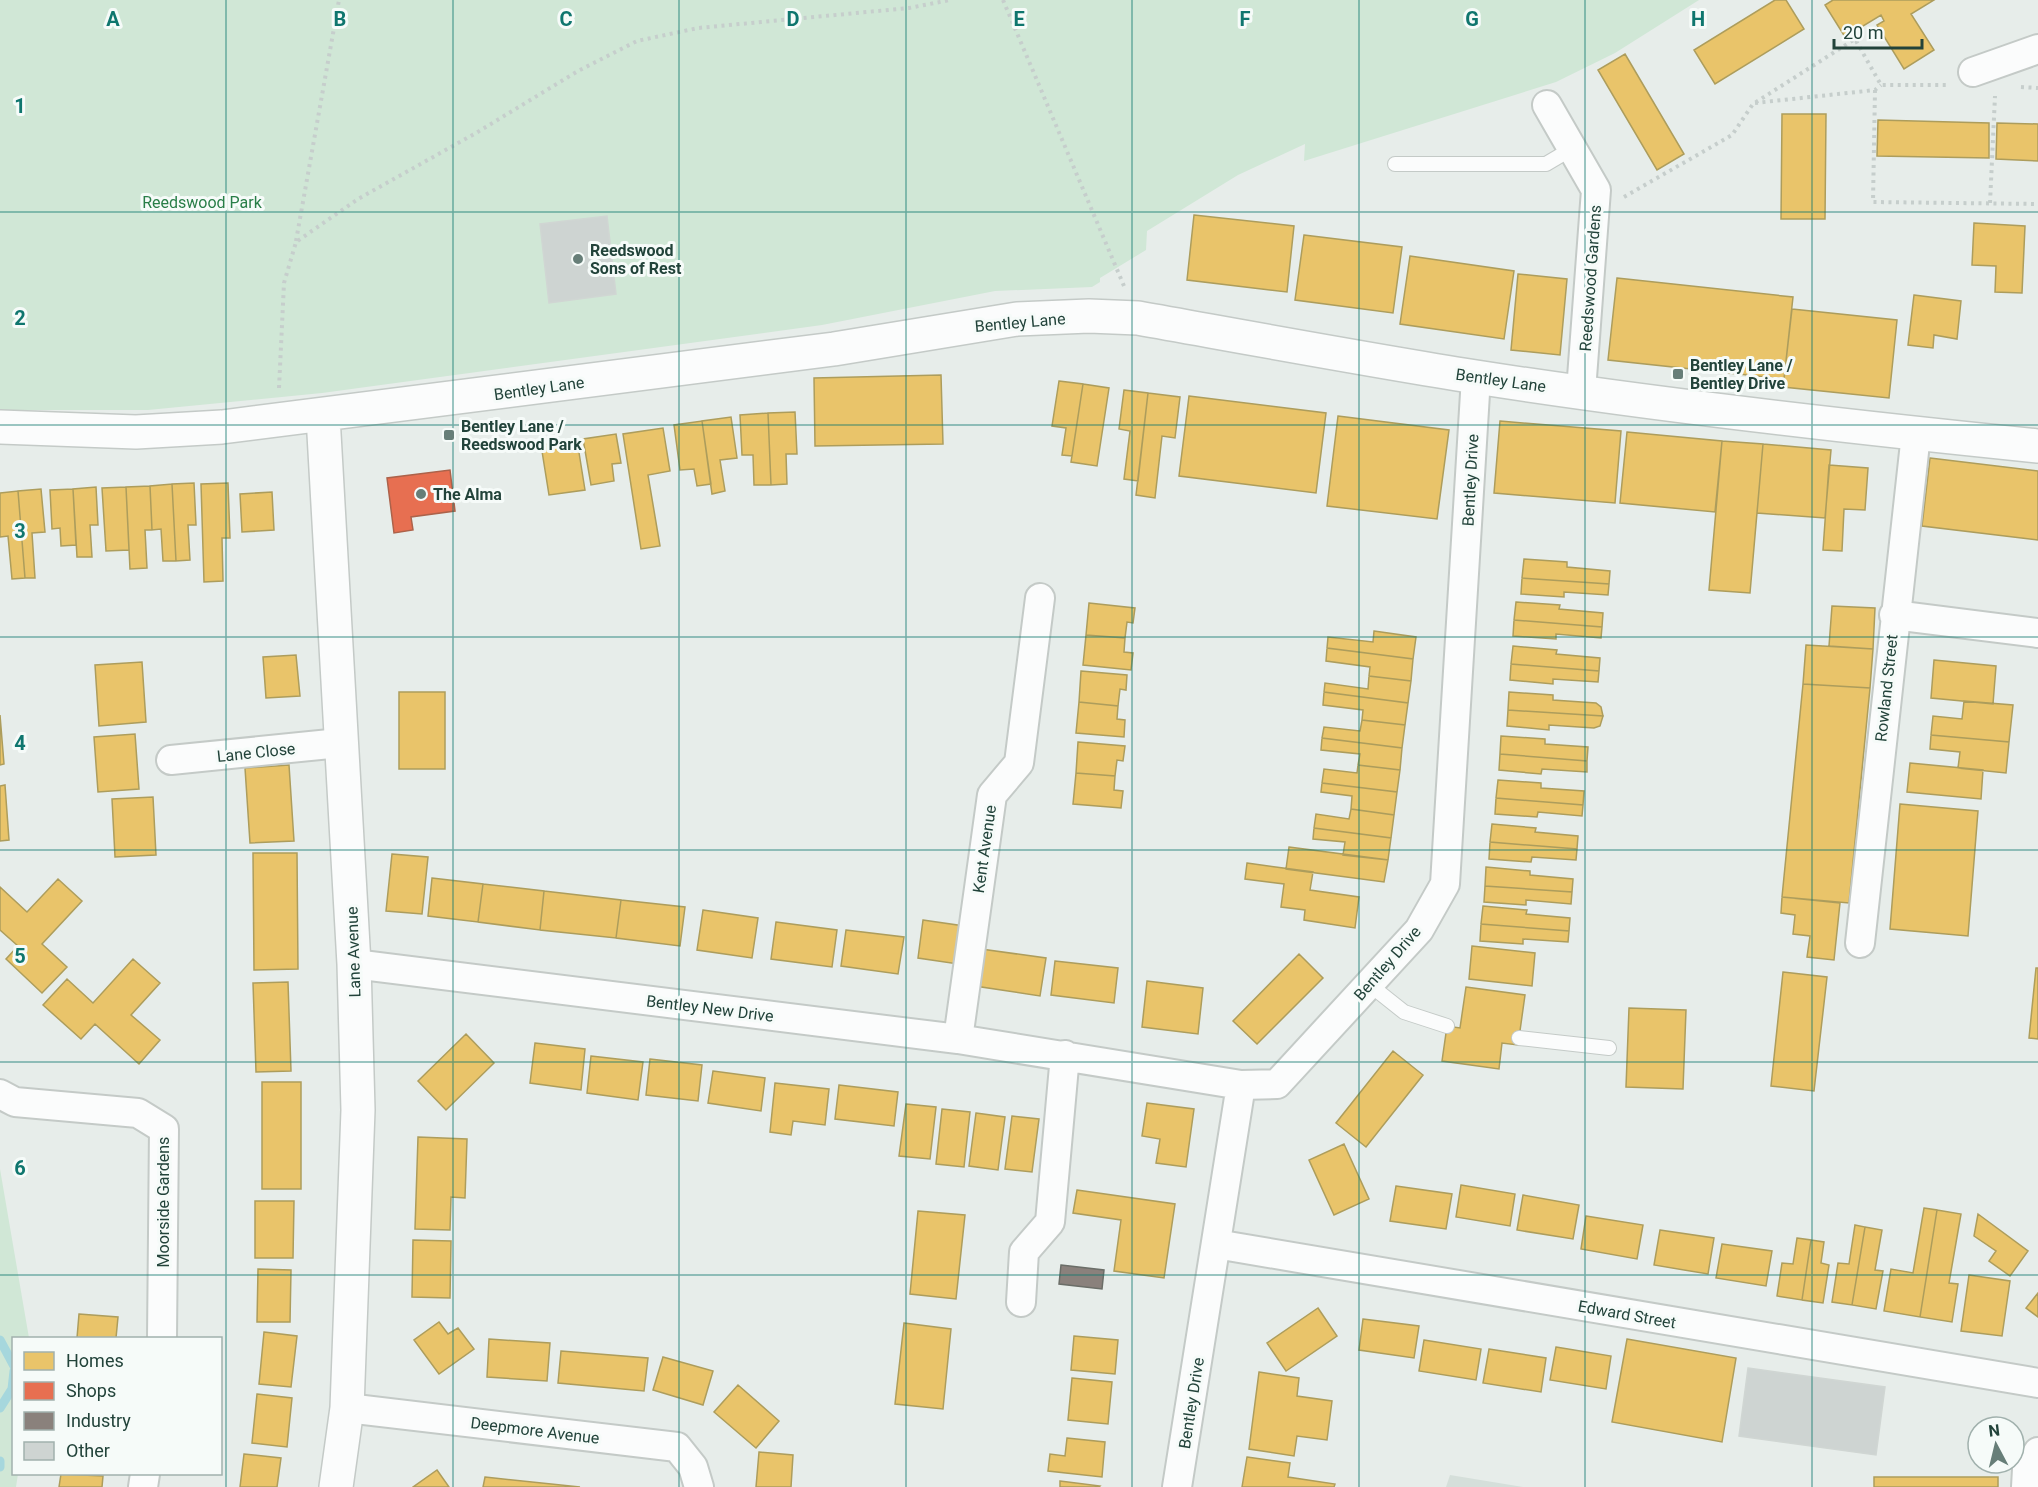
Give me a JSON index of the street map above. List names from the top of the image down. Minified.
{"streets":{"street":["Reedswood Gardens","Bentley Lane","Bentley Drive","Rowland Street","Lane Close","Kent Avenue","Lane Avenue","Bentley New Drive","Moorside Gardens","Edward Street","Deepmore Avenue"]},"crossings":[["Reedswood Gardens","Bentley Lane"],["Bentley Lane","Bentley Drive"],["Bentley Lane","Rowland Street"],["Bentley Lane","Lane Avenue"],["Bentley Drive","Bentley New Drive"],["Bentley Drive","Edward Street"],["Lane Close","Lane Avenue"],["Kent Avenue","Bentley New Drive"],["Lane Avenue","Bentley New Drive"],["Lane Avenue","Deepmore Avenue"]],"parks":["Reedswood Park"],"places":{"other":["Reedswood Sons of Rest","The Alma"],"transit":["Bentley Lane / Bentley Drive","Bentley Lane / Reedswood Park"]},"legend":["Homes","Shops","Industry","Other"],"scale_bar":"20 m","north":"top","grid":{"columns":["A","B","C","D","E","F","G","H"],"rows":["1","2","3","4","5","6"]}}
